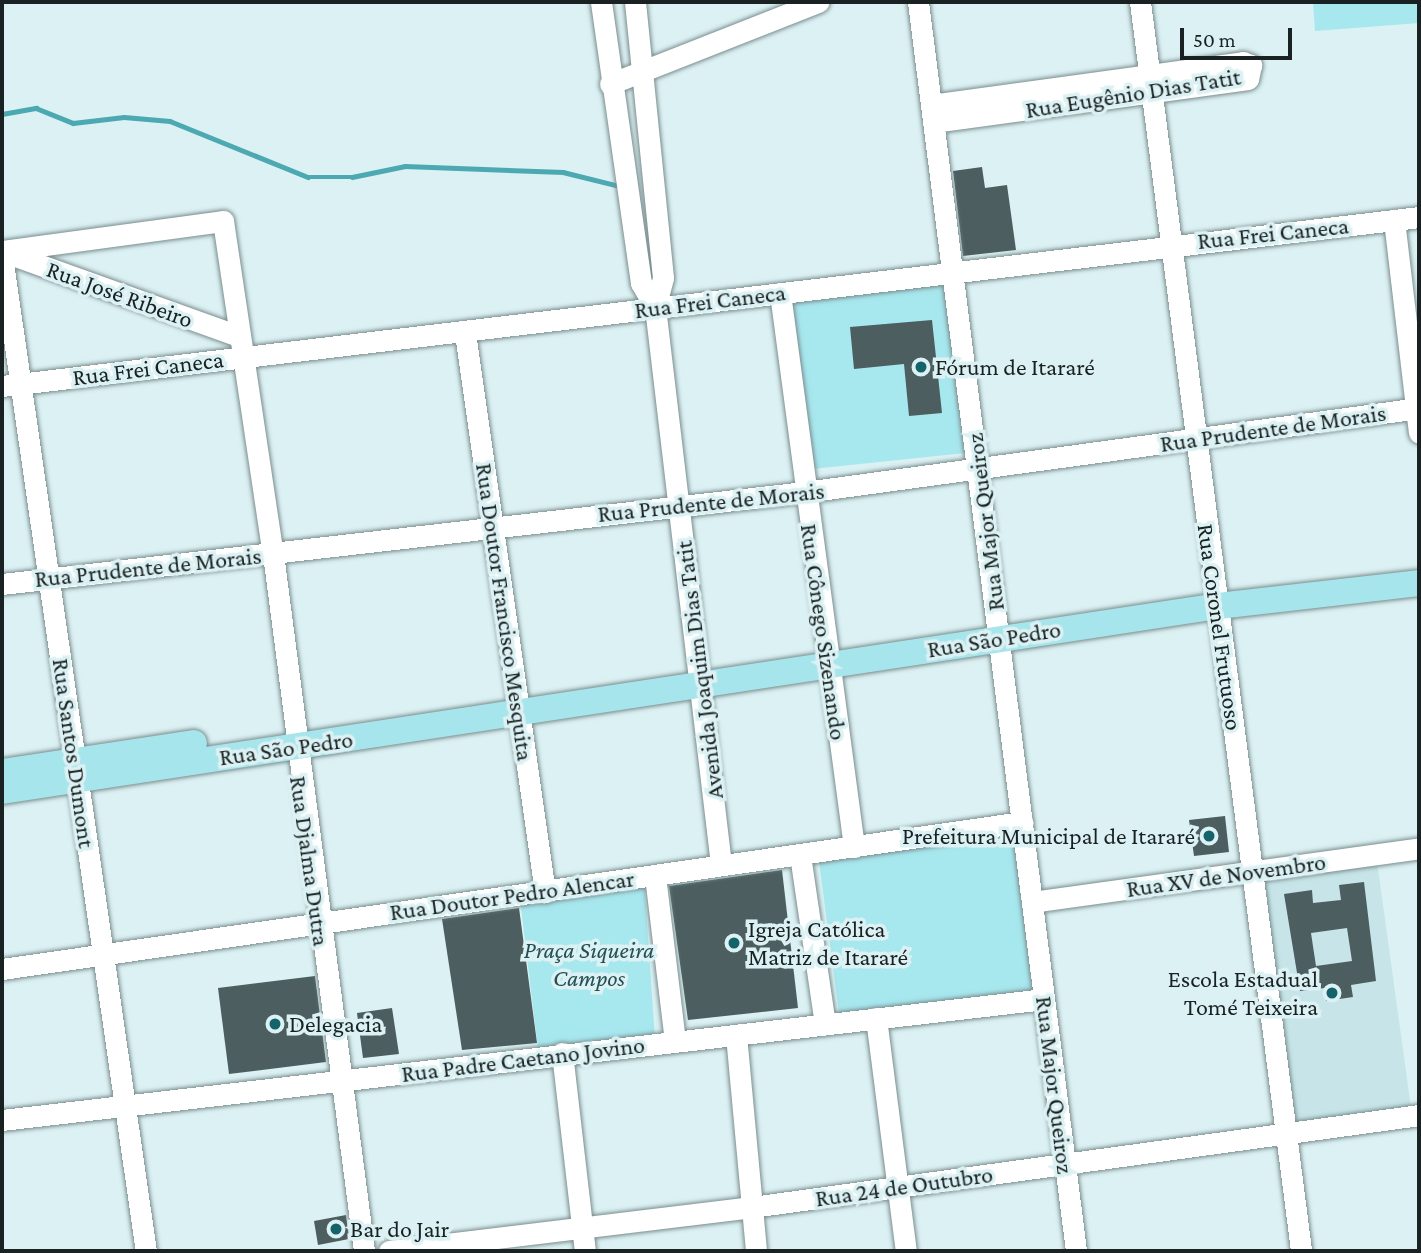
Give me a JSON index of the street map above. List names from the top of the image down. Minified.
{"streets":{"main road":["Rua São Pedro"],"street":["Rua Eugênio Dias Tatit","Rua Frei Caneca","Rua José Ribeiro","Rua Prudente de Morais","Rua Major Queiroz","Rua Doutor Francisco Mesquita","Rua Coronel Frutuoso","Rua Cônego Sizenando","Avenida Joaquim Dias Tatit","Rua Santos Dumont","Rua Djalma Dutra","Rua XV de Novembro","Rua Doutor Pedro Alencar","Rua Padre Caetano Jovino","Rua 24 de Outubro"]},"crossings":[["Rua Eugênio Dias Tatit","Rua Major Queiroz"],["Rua Eugênio Dias Tatit","Rua Coronel Frutuoso"],["Rua Frei Caneca","Rua José Ribeiro"],["Rua Frei Caneca","Rua Major Queiroz"],["Rua Frei Caneca","Rua Doutor Francisco Mesquita"],["Rua Frei Caneca","Rua Coronel Frutuoso"],["Rua Frei Caneca","Rua Cônego Sizenando"],["Rua Frei Caneca","Avenida Joaquim Dias Tatit"],["Rua Frei Caneca","Rua Santos Dumont"],["Rua Frei Caneca","Rua Djalma Dutra"],["Rua José Ribeiro","Rua Santos Dumont"],["Rua José Ribeiro","Rua Djalma Dutra"],["Rua Prudente de Morais","Rua Major Queiroz"],["Rua Prudente de Morais","Rua Doutor Francisco Mesquita"],["Rua Prudente de Morais","Rua Coronel Frutuoso"],["Rua Prudente de Morais","Rua Cônego Sizenando"],["Rua Prudente de Morais","Avenida Joaquim Dias Tatit"],["Rua Prudente de Morais","Rua Santos Dumont"],["Rua Prudente de Morais","Rua Djalma Dutra"],["Rua Major Queiroz","Rua São Pedro"],["Rua Major Queiroz","Rua XV de Novembro"],["Rua Major Queiroz","Rua Doutor Pedro Alencar"],["Rua Major Queiroz","Rua Padre Caetano Jovino"],["Rua Major Queiroz","Rua 24 de Outubro"],["Rua Doutor Francisco Mesquita","Rua São Pedro"],["Rua Doutor Francisco Mesquita","Rua Doutor Pedro Alencar"],["Rua Coronel Frutuoso","Rua São Pedro"],["Rua Coronel Frutuoso","Rua XV de Novembro"],["Rua Coronel Frutuoso","Rua 24 de Outubro"],["Rua Cônego Sizenando","Rua São Pedro"],["Rua Cônego Sizenando","Rua Doutor Pedro Alencar"],["Rua São Pedro","Avenida Joaquim Dias Tatit"],["Rua São Pedro","Rua Santos Dumont"],["Rua São Pedro","Rua Djalma Dutra"],["Avenida Joaquim Dias Tatit","Rua Doutor Pedro Alencar"],["Rua Santos Dumont","Rua Djalma Dutra"],["Rua Santos Dumont","Rua Doutor Pedro Alencar"],["Rua Santos Dumont","Rua Padre Caetano Jovino"],["Rua Djalma Dutra","Rua Doutor Pedro Alencar"],["Rua Djalma Dutra","Rua Padre Caetano Jovino"]],"parks":["Praça Siqueira Campos"],"places":["Fórum de Itararé","Prefeitura Municipal de Itararé","Igreja Católica Matriz de Itararé","Escola Estadual Tomé Teixeira","Delegacia","Bar do Jair"],"scale_bar":"50 m"}
